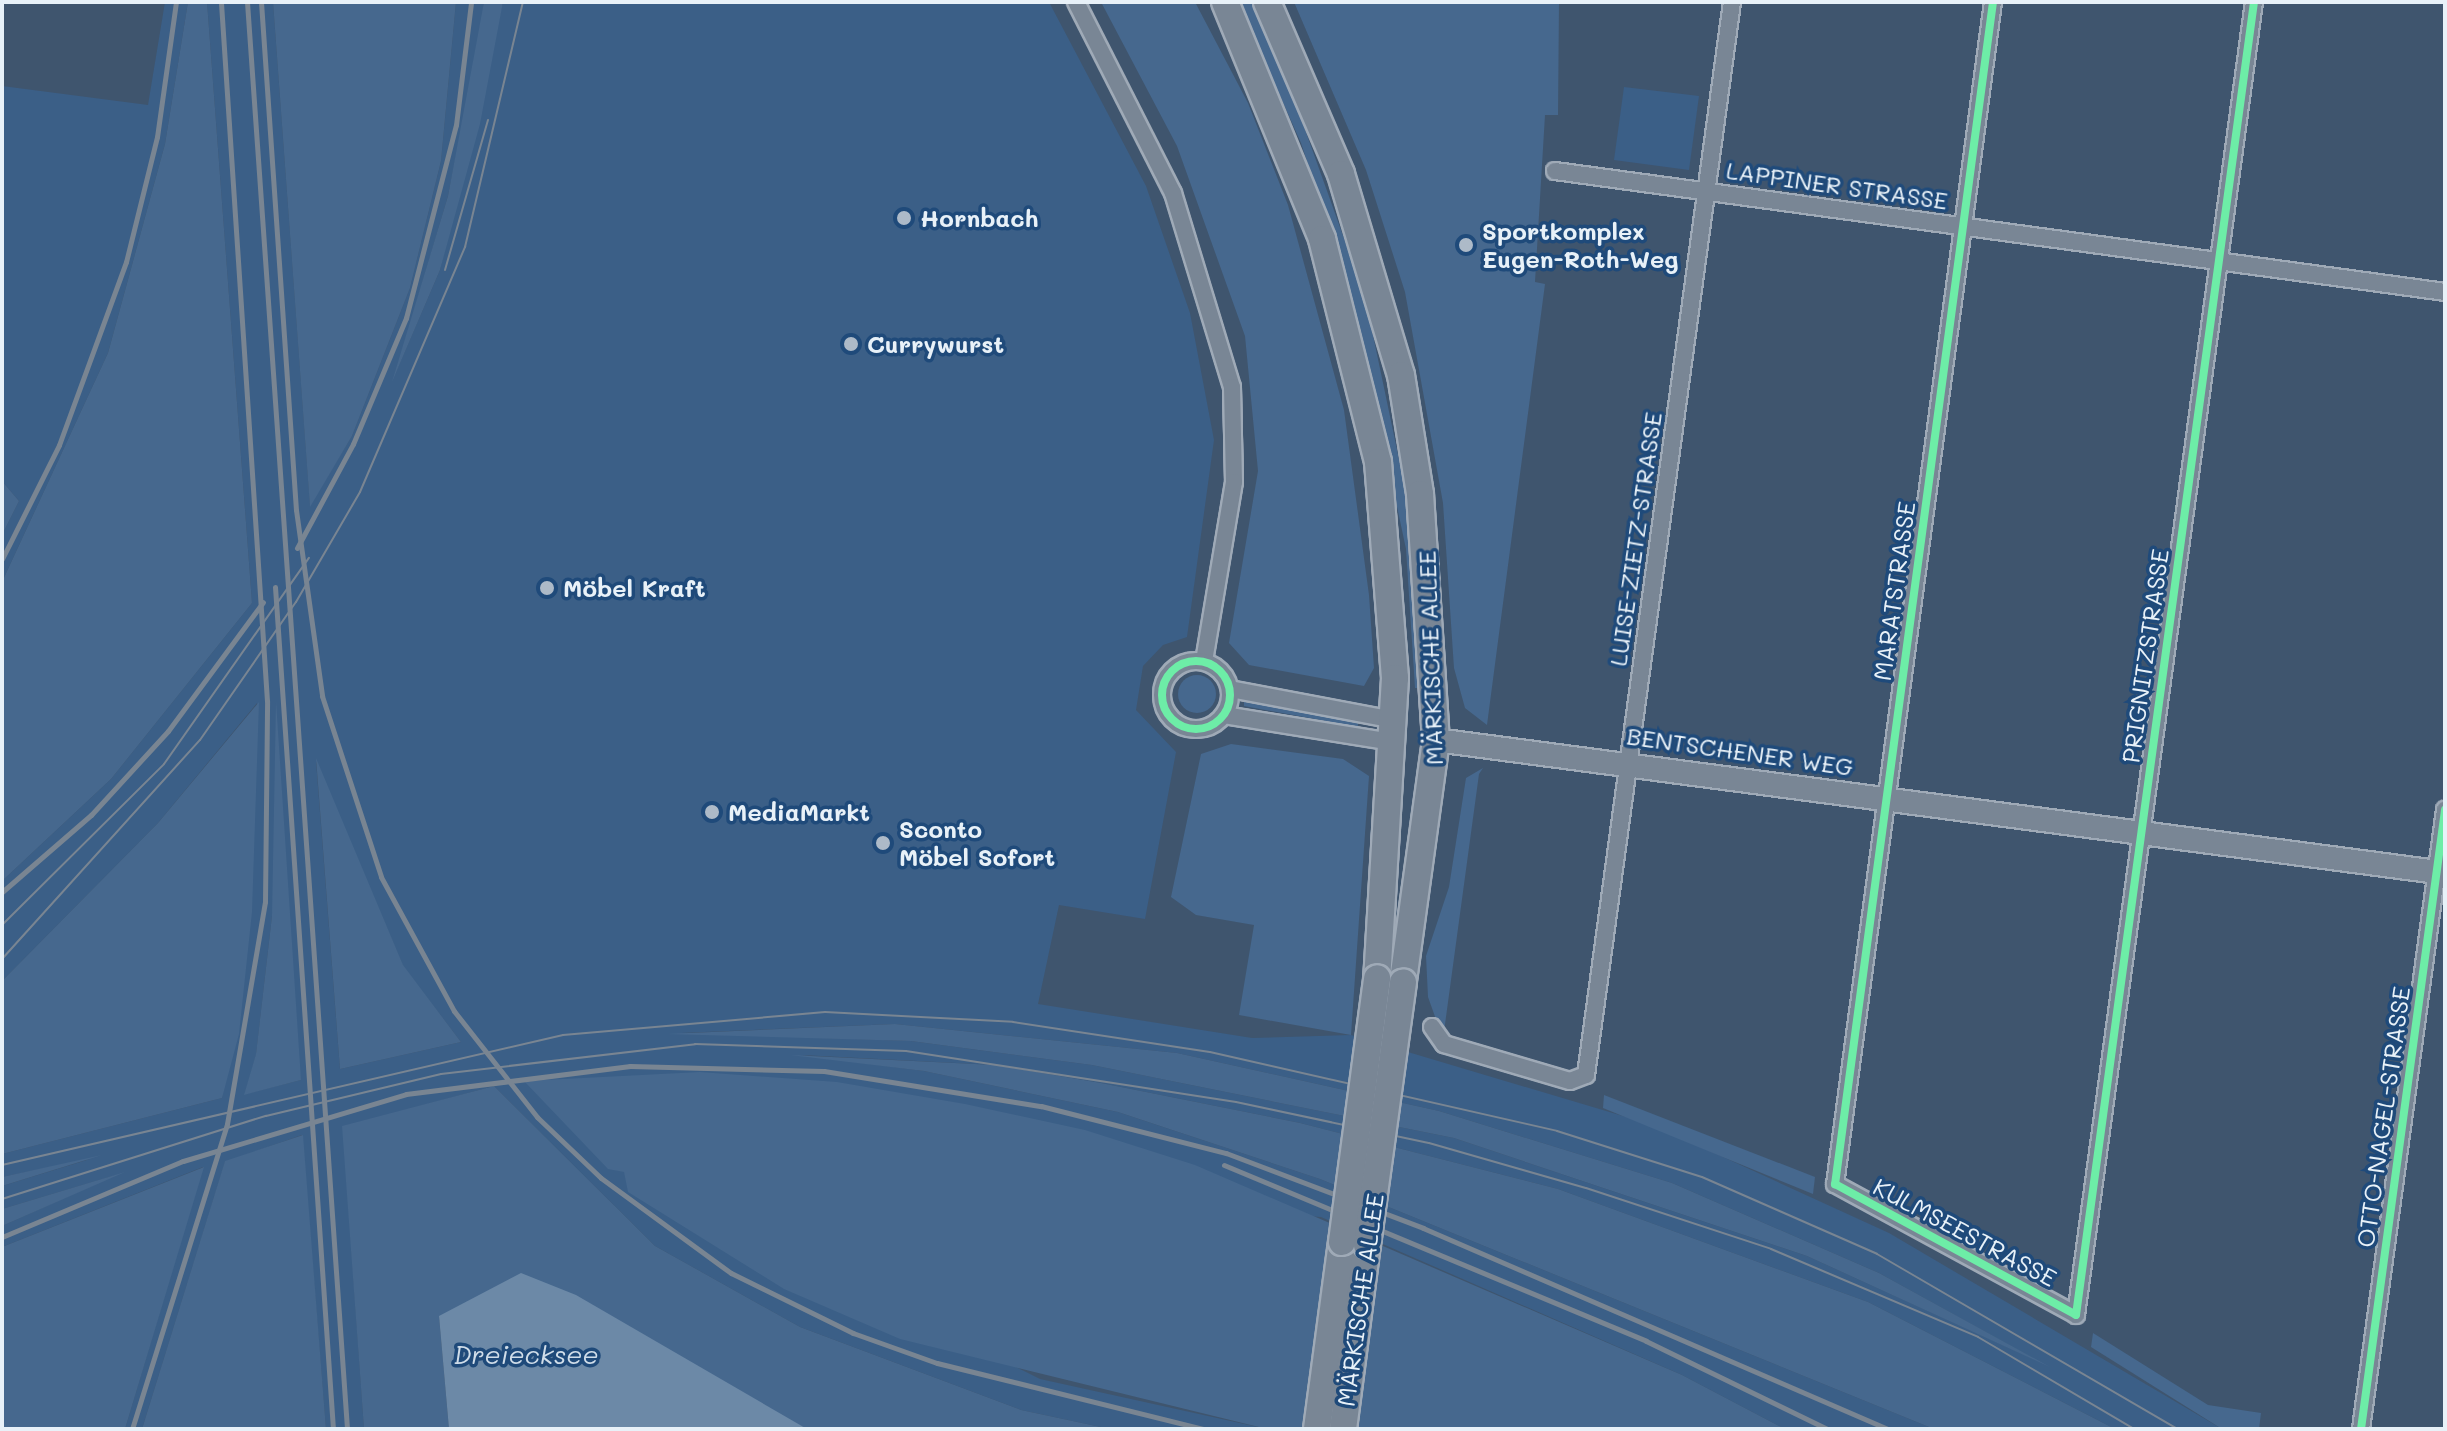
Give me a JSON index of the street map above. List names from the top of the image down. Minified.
{"streets":{"main road":["MÄRKISCHE ALLEE"],"street":["LAPPINER STRASSE","LUISE-ZIETZ-STRASSE","MARATSTRASSE","PRIGNITZSTRASSE","BENTSCHENER WEG","OTTO-NAGEL-STRASSE","KULMSEESTRASSE"]},"crossings":[["LAPPINER STRASSE","LUISE-ZIETZ-STRASSE"],["LAPPINER STRASSE","MARATSTRASSE"],["LAPPINER STRASSE","PRIGNITZSTRASSE"],["LUISE-ZIETZ-STRASSE","BENTSCHENER WEG"],["MARATSTRASSE","BENTSCHENER WEG"],["MARATSTRASSE","KULMSEESTRASSE"],["PRIGNITZSTRASSE","BENTSCHENER WEG"],["PRIGNITZSTRASSE","KULMSEESTRASSE"],["MÄRKISCHE ALLEE","BENTSCHENER WEG"],["BENTSCHENER WEG","OTTO-NAGEL-STRASSE"]],"water":["Dreiecksee"],"places":["Hornbach","Sportkomplex Eugen-Roth-Weg","Currywurst","Möbel Kraft","MediaMarkt","Sconto Möbel Sofort"]}
